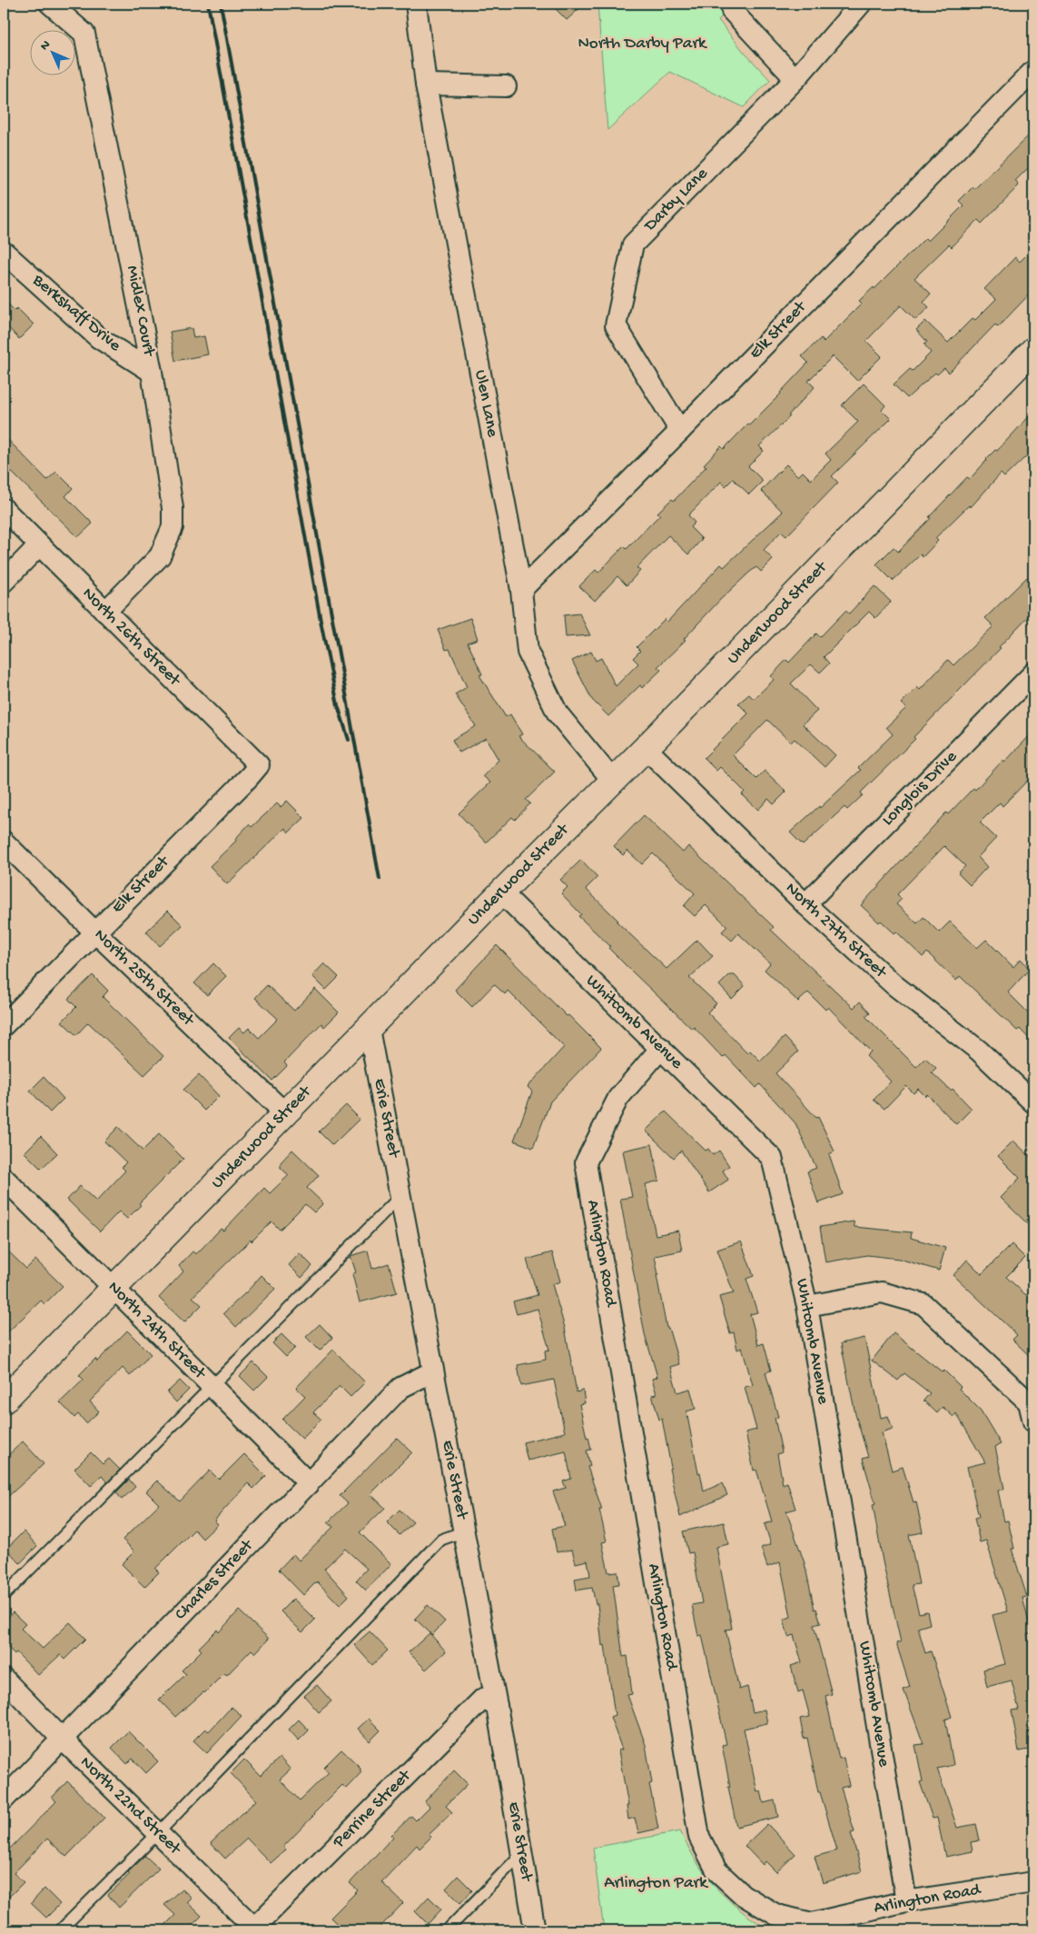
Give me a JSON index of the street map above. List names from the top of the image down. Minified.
{"streets":{"street":["Darby Lane","Midlex Court","Berkshaff Drive","Elk Street","Ulen Lane","Underwood Street","North 26th Street","Longlois Drive","North 27th Street","North 25th Street","Whitcomb Avenue","Erie Street","Arlington Road","North 24th Street","Charles Street","North 22nd Street","Perrine Street"]},"crossings":[["Darby Lane","Elk Street"],["Midlex Court","Berkshaff Drive"],["Midlex Court","North 26th Street"],["Elk Street","Ulen Lane"],["Elk Street","North 26th Street"],["Elk Street","North 25th Street"],["Ulen Lane","Underwood Street"],["Underwood Street","North 27th Street"],["Underwood Street","North 25th Street"],["Underwood Street","Whitcomb Avenue"],["Underwood Street","Erie Street"],["Underwood Street","North 24th Street"],["Longlois Drive","North 27th Street"],["Whitcomb Avenue","Arlington Road"],["Erie Street","Charles Street"],["Erie Street","Perrine Street"],["North 24th Street","Charles Street"],["Charles Street","North 22nd Street"],["North 22nd Street","Perrine Street"]],"parks":["North Darby Park","Arlington Park"],"north":"top left"}
